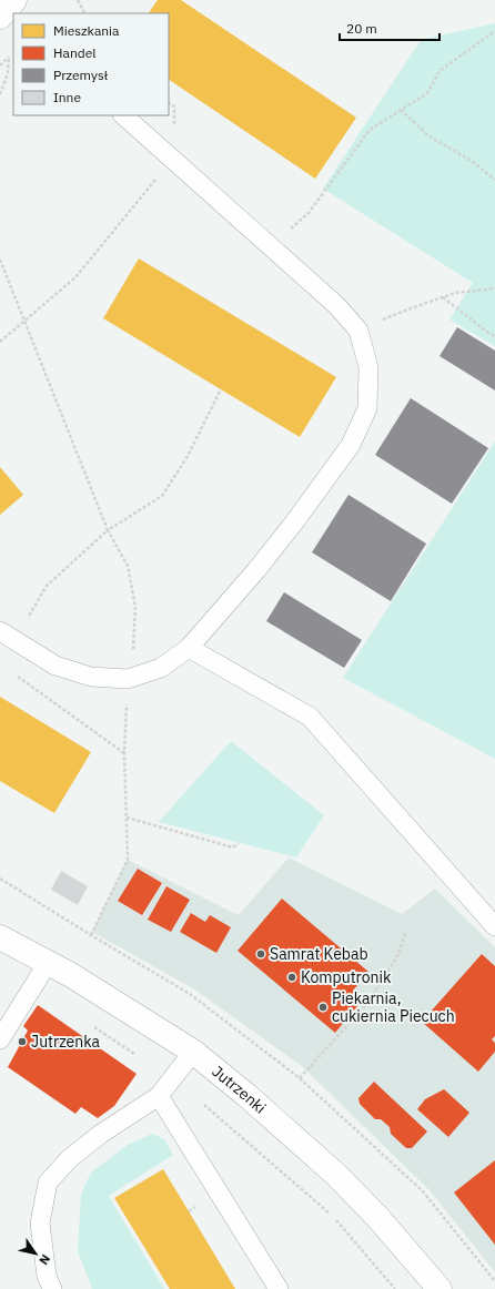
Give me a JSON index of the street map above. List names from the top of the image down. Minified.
{"streets":{"street":["Jutrzenki"]},"places":["Samrat Kebab","Komputronik","Piekarnia, cukiernia Piecuch","Jutrzenka"],"legend":["Mieszkania","Handel","Przemysł","Inne"],"scale_bar":"20 m","north":"bottom right"}
